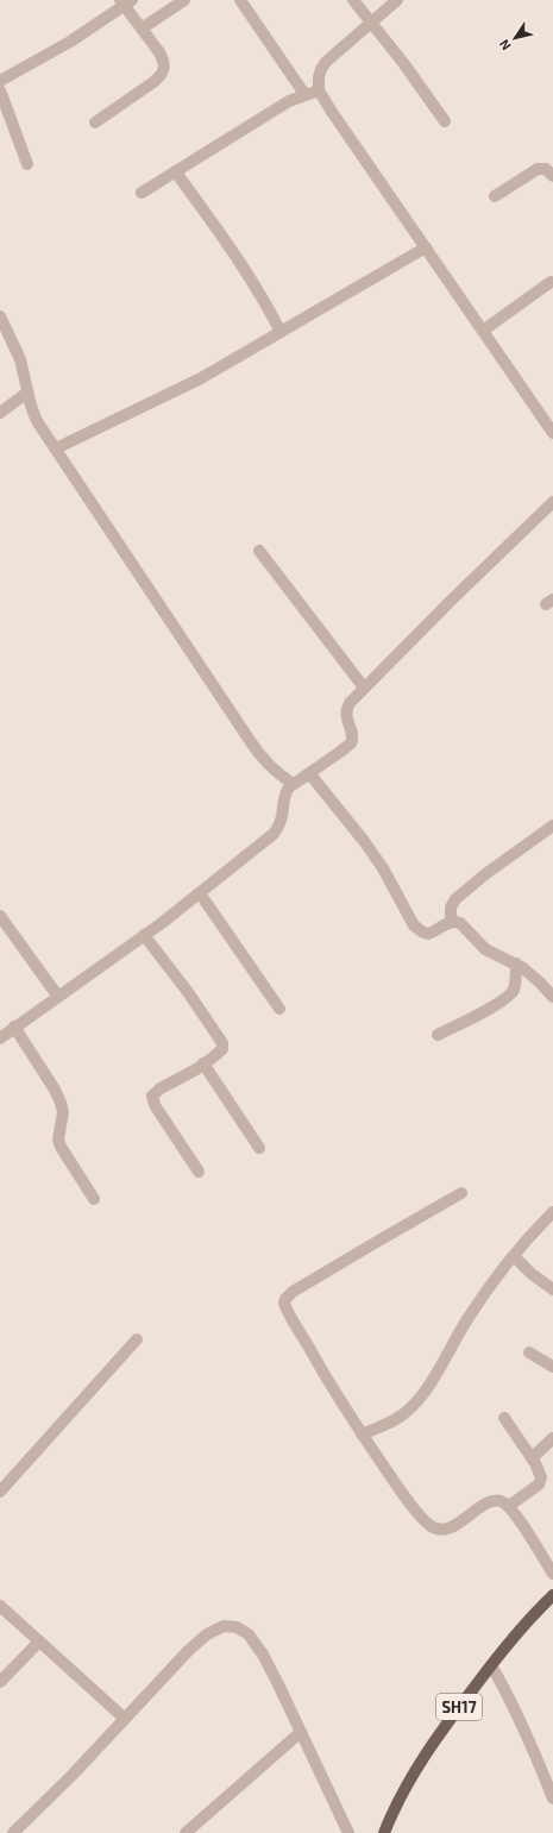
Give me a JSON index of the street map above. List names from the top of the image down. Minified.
{"streets":{"main road":["SH17"]},"north":"bottom left"}
